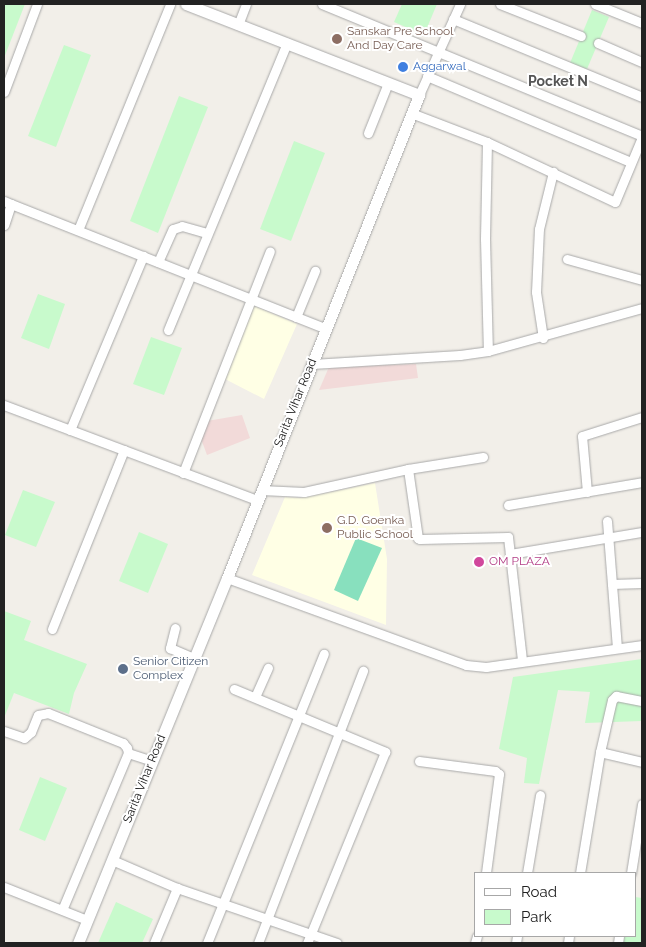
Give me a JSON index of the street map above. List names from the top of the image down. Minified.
{"streets":{"street":["Sarita Vihar Road"]},"districts":["Pocket N"],"places":["Sanskar Pre School And Day Care","Aggarwal","G.D. Goenka Public School","OM PLAZA","Senior Citizen Complex"],"legend":["Road","Park"]}
